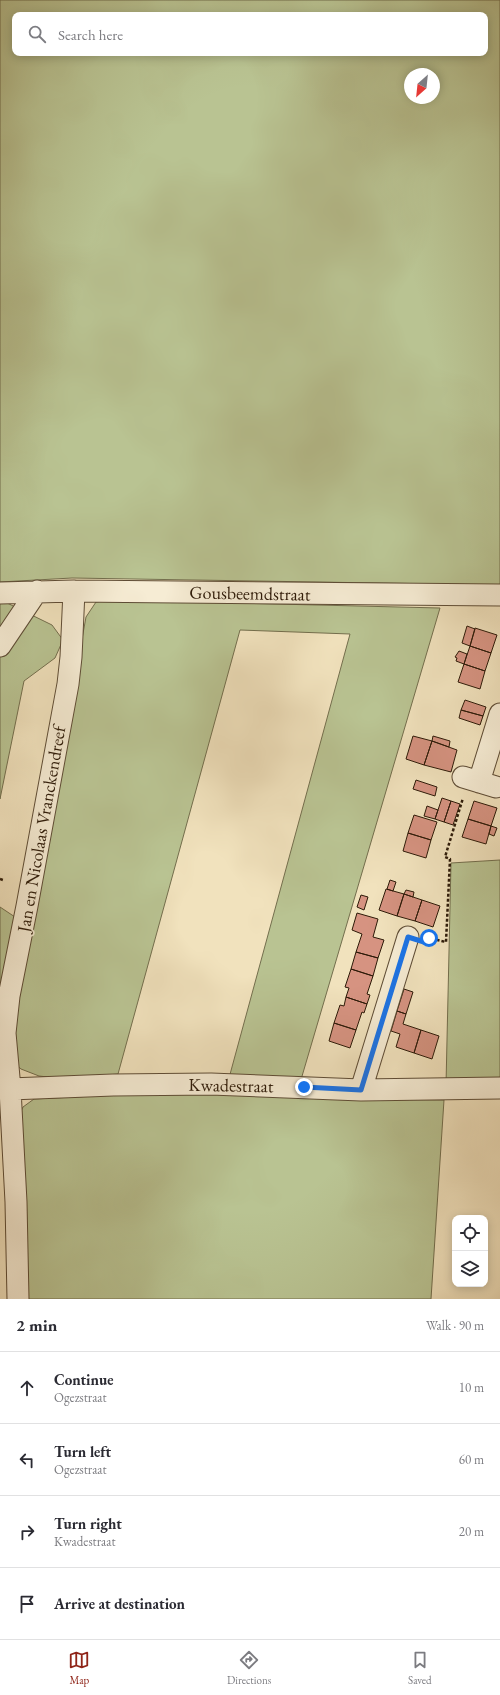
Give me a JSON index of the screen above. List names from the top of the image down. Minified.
{"streets":{"street":["Gousbeemdstraat","Jan en Nicolaas Vranckendreef","Kwadestraat"]},"crossings":[["Gousbeemdstraat","Jan en Nicolaas Vranckendreef"],["Jan en Nicolaas Vranckendreef","Kwadestraat"]],"north":"bottom left","page":{"search":"Search here","heading":["2 min","Walk · 90 m"],"list":[["Continue","Ogezstraat","10 m"],["Turn left","Ogezstraat","60 m"],["Turn right","Kwadestraat","20 m"],"Arrive at destination"],"nav":["Map","Directions","Saved"]}}
